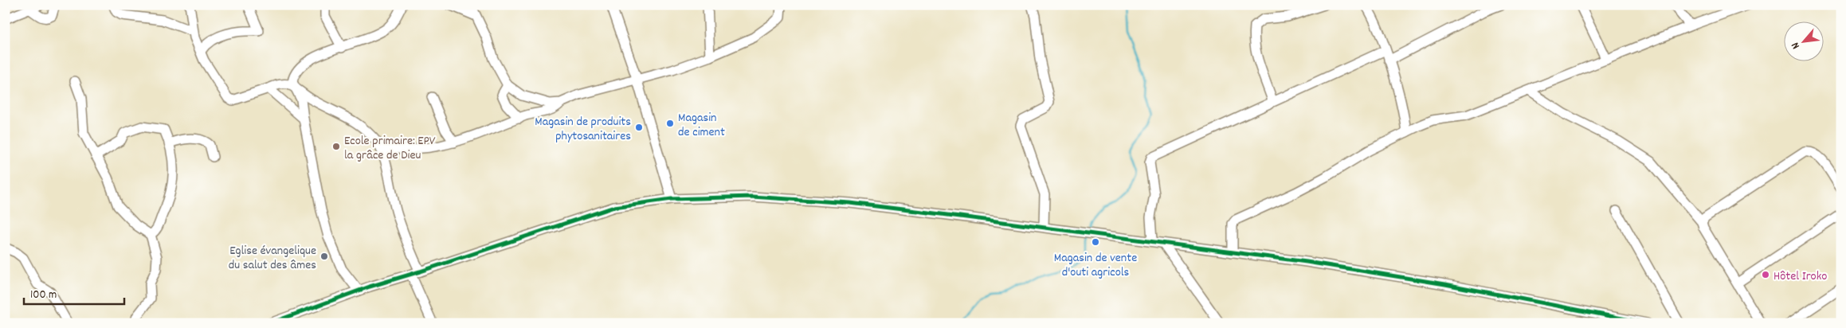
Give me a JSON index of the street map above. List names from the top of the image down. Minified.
{"places":["Magasin de ciment","Magasin de produits phytosanitaires","Ecole primaire: EPV la grâce de Dieu","Magasin de vente d'outi agricols","Eglise évangelique du salut des âmes","Hôtel Iroko"],"scale_bar":"100 m","north":"bottom left"}
